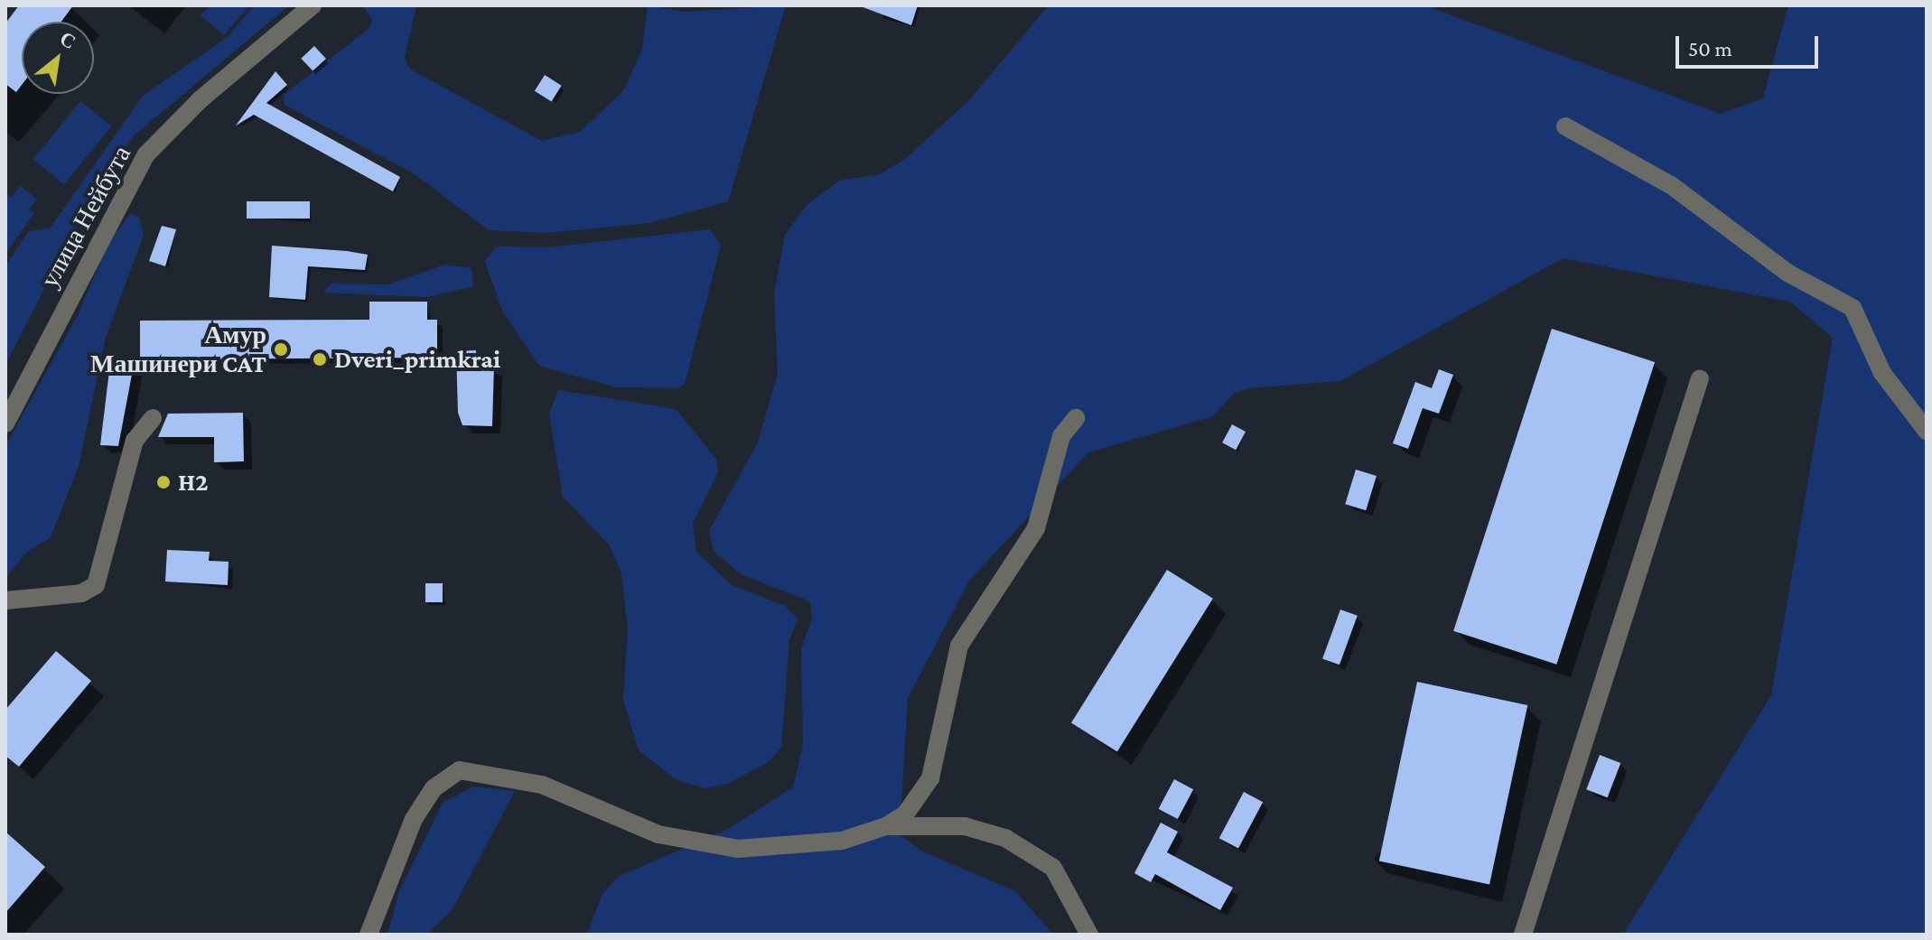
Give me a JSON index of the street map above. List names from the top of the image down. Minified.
{"streets":{"street":["улица Нейбута"]},"places":["Амур Машинери CAT","Dveri_primkrai","H2"],"scale_bar":"50 m","north":"top right"}
